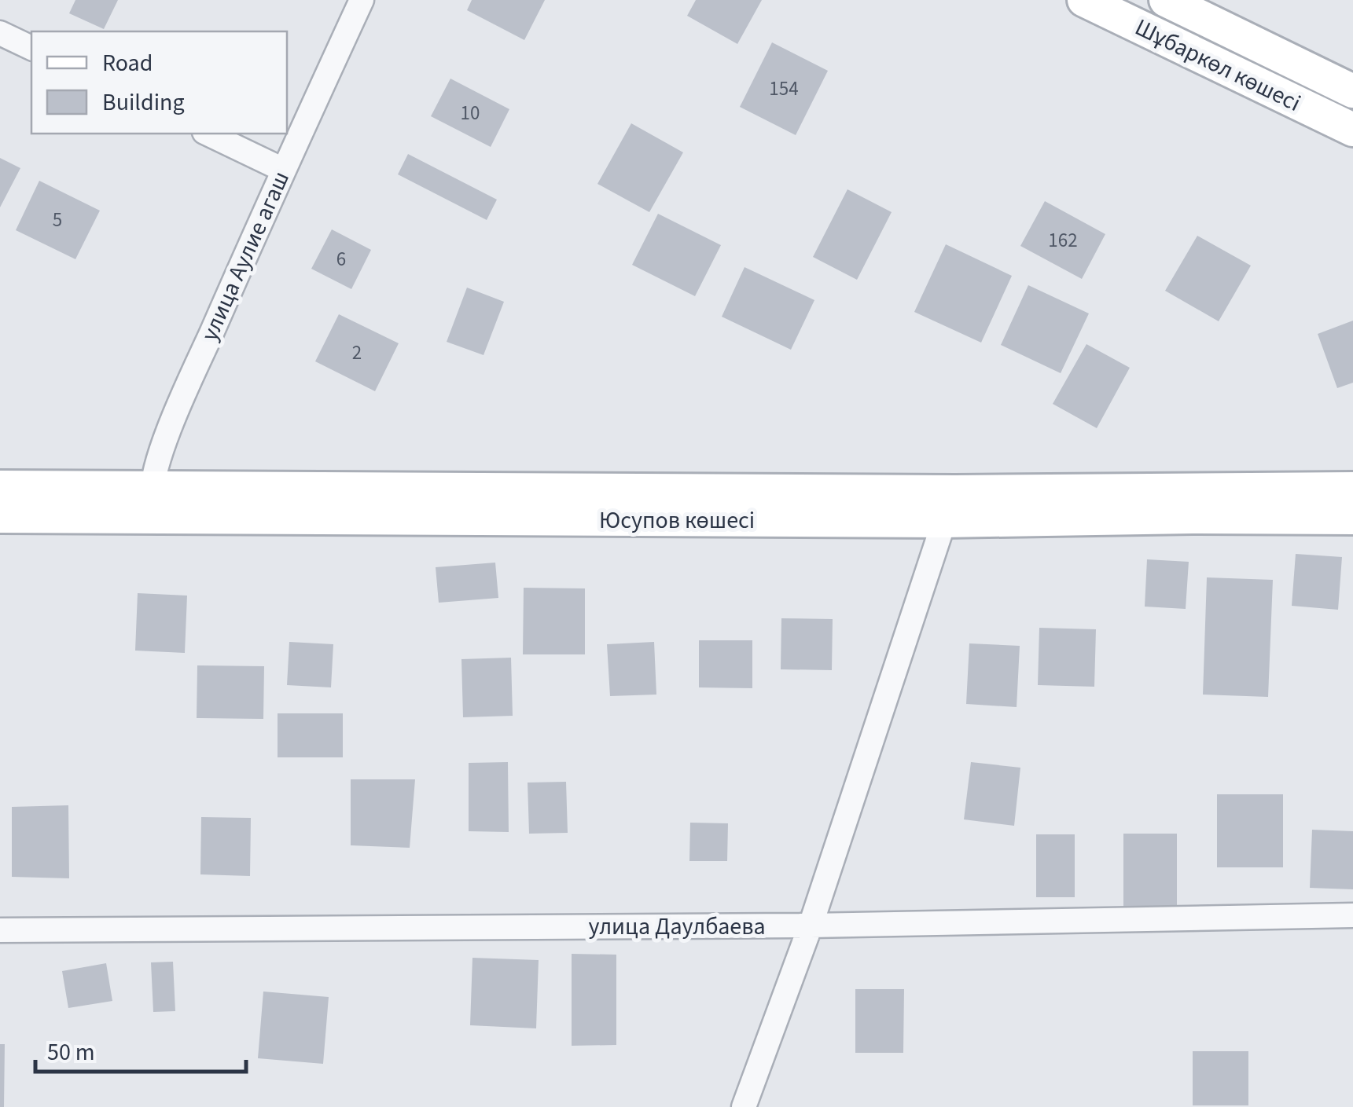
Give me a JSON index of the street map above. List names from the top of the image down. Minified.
{"streets":{"street":["Шұбаркөл көшесі","улица Аулие агаш","Юсупов көшесі","улица Даулбаева"]},"crossings":[["улица Аулие агаш","Юсупов көшесі"]],"house_numbers":["154","10","5","162","6","2"],"legend":["Road","Building"],"scale_bar":"50 m"}
